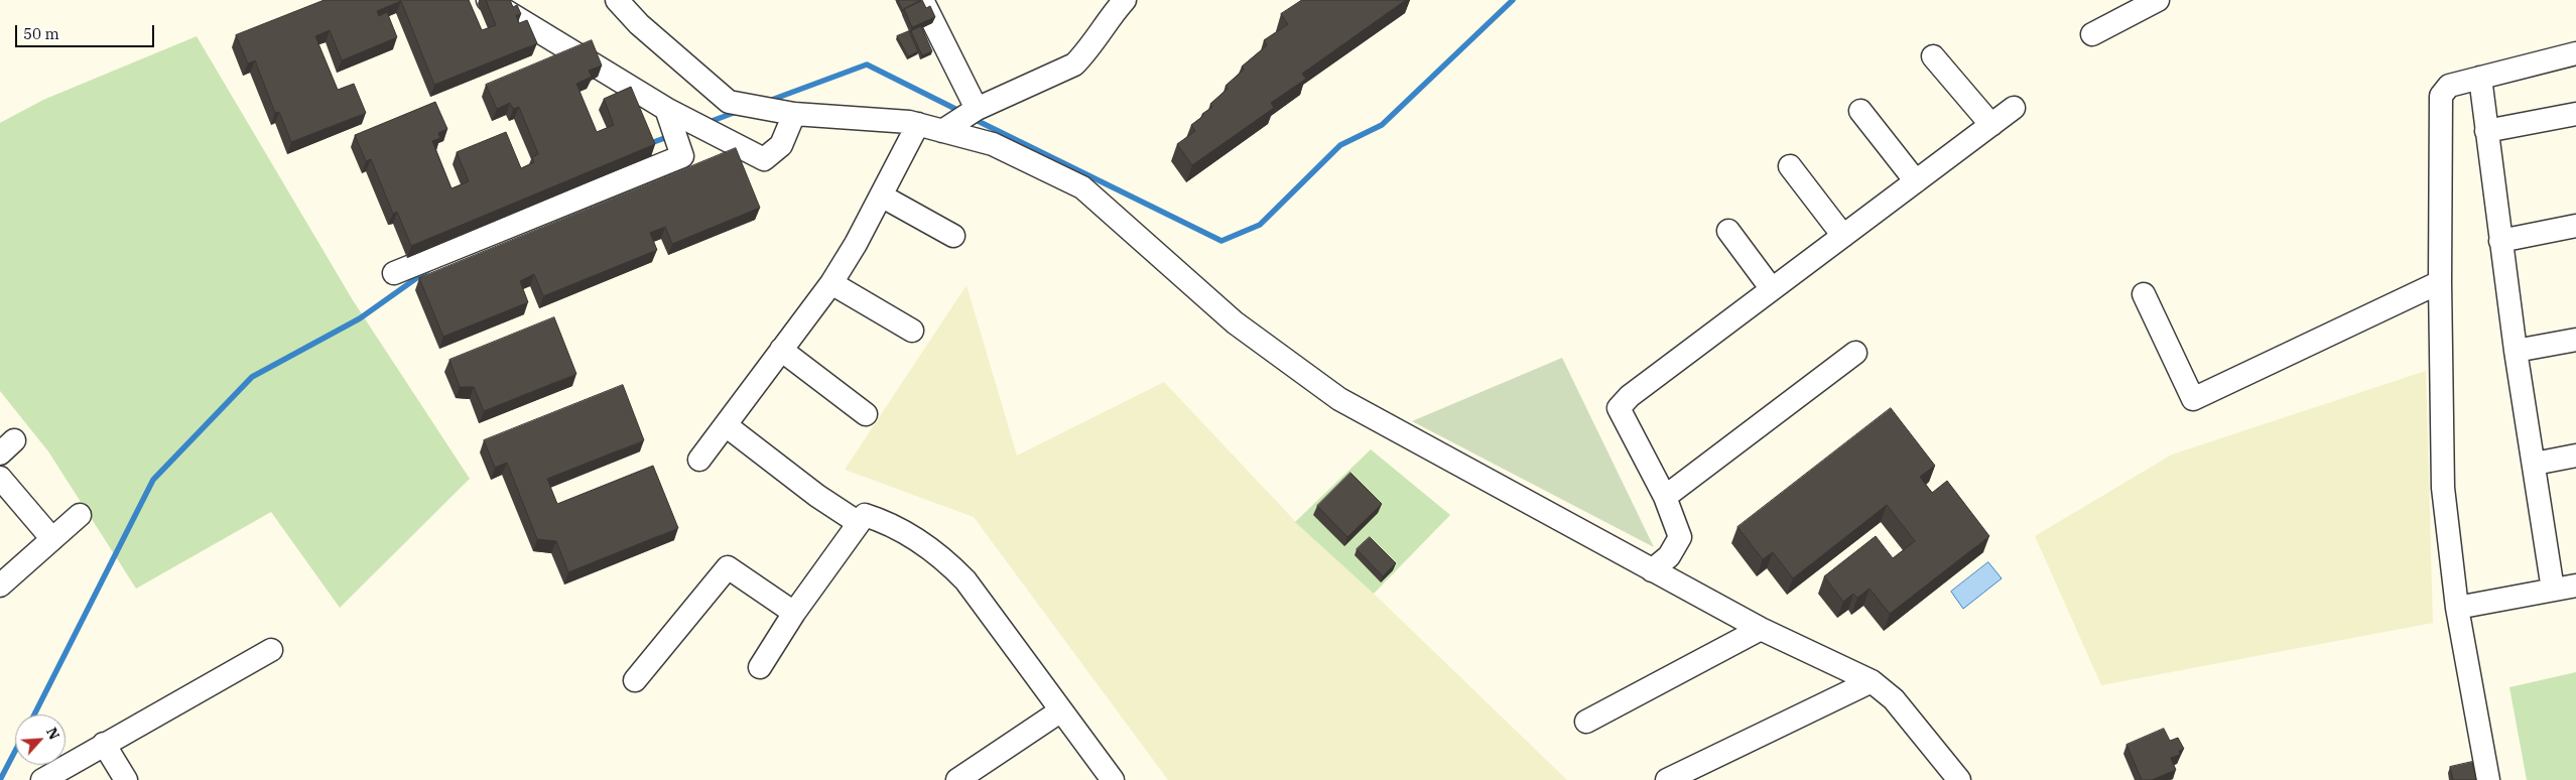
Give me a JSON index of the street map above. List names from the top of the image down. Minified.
{"scale_bar":"50 m","north":"top right"}
